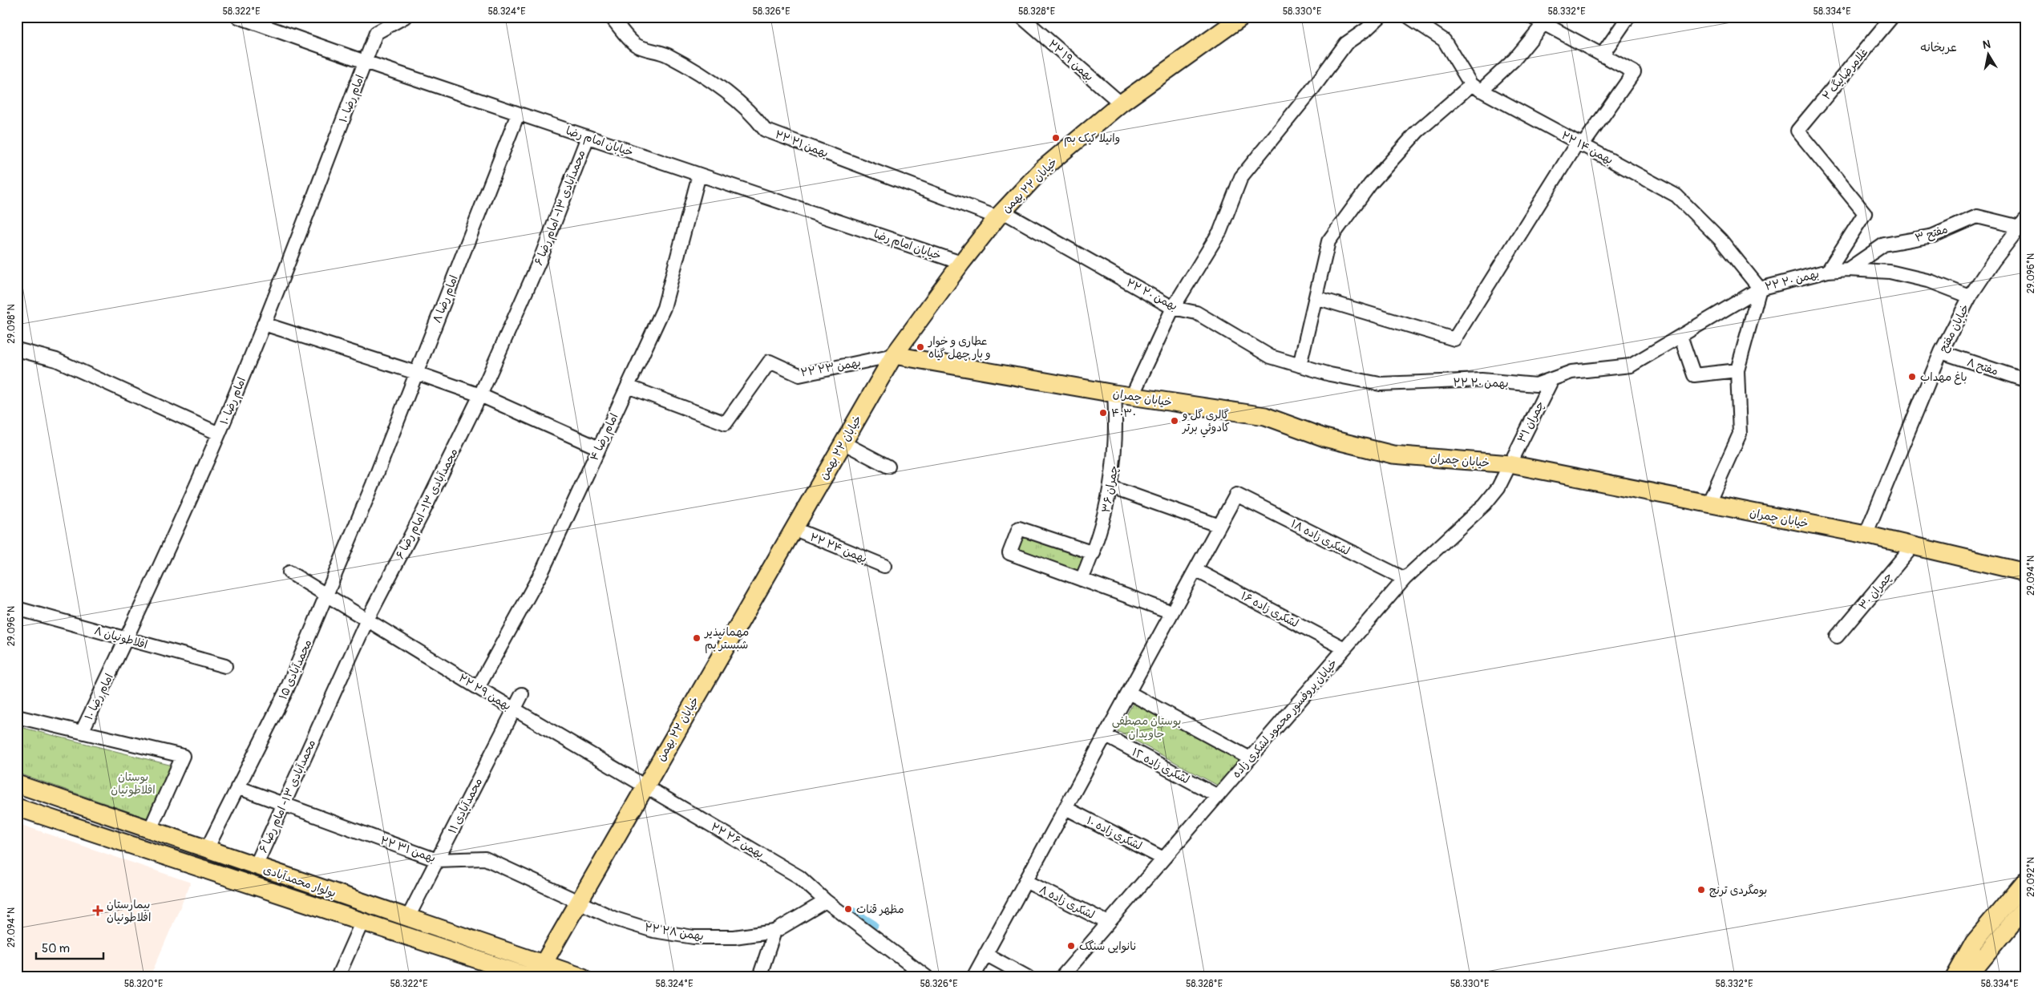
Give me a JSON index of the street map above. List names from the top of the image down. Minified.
{"streets":{"main road":["خیابان ۲۲ بهمن","خیابان چمران","بولوار محمدآبادی"],"street":["۲۲ بهمن ۱۹","غلامرضابیگ ۲","امام رضا ۱۰","خیابان امام رضا","۲۲ بهمن ۲۱","۲۲ بهمن ۱۴","محمدآبادی ۱۳- امام رضا ۶","مفتح ۳","۲۲ بهمن ۲۰","امام رضا ۸","خیابان مفتح","مفتح ۸","۲۲ بهمن ۲۳","چمران ۳۱","امام رضا ۴","چمران ۳۶","لشکری زاده ۱۸","۲۲ بهمن ۲۴","چمران ۳۰","لشکری زاده ١۶","افلاطونیان ۸","محمدآبادی ۱۵","۲۲ بهمن ۲۹","خیابان پروفسور محمود لشکری زاده","لشکری زاده ١٢","محمدآبادی ۱۱","لشکری زاده ١٠","۲۲ بهمن ۲۶","۲۲ بهمن ۳۱","لشکری زاده ٨","۲۲ بهمن ۲۸"]},"crossings":[["۲۲ بهمن ۱۹","خیابان ۲۲ بهمن"],["غلامرضابیگ ۲","۲۲ بهمن ۲۰"],["امام رضا ۱۰","خیابان امام رضا"],["امام رضا ۱۰","افلاطونیان ۸"],["خیابان امام رضا","خیابان ۲۲ بهمن"],["خیابان امام رضا","محمدآبادی ۱۳- امام رضا ۶"],["خیابان امام رضا","امام رضا ۸"],["خیابان امام رضا","امام رضا ۴"],["۲۲ بهمن ۲۱","خیابان ۲۲ بهمن"],["۲۲ بهمن ۲۱","۲۲ بهمن ۲۰"],["۲۲ بهمن ۱۴","۲۲ بهمن ۲۰"],["خیابان ۲۲ بهمن","۲۲ بهمن ۲۰"],["خیابان ۲۲ بهمن","۲۲ بهمن ۲۳"],["خیابان ۲۲ بهمن","خیابان چمران"],["خیابان ۲۲ بهمن","۲۲ بهمن ۲۴"],["خیابان ۲۲ بهمن","۲۲ بهمن ۲۹"],["خیابان ۲۲ بهمن","۲۲ بهمن ۲۶"],["خیابان ۲۲ بهمن","۲۲ بهمن ۳۱"],["خیابان ۲۲ بهمن","بولوار محمدآبادی"],["خیابان ۲۲ بهمن","۲۲ بهمن ۲۸"],["محمدآبادی ۱۳- امام رضا ۶","۲۲ بهمن ۲۹"],["محمدآبادی ۱۳- امام رضا ۶","۲۲ بهمن ۳۱"],["محمدآبادی ۱۳- امام رضا ۶","بولوار محمدآبادی"],["مفتح ۳","۲۲ بهمن ۲۰"],["مفتح ۳","خیابان مفتح"],["۲۲ بهمن ۲۰","خیابان مفتح"],["۲۲ بهمن ۲۰","چمران ۳۱"],["امام رضا ۸","محمدآبادی ۱۵"],["خیابان مفتح","مفتح ۸"],["خیابان مفتح","خیابان چمران"],["۲۲ بهمن ۲۳","خیابان چمران"],["۲۲ بهمن ۲۳","امام رضا ۴"],["خیابان چمران","چمران ۳۱"],["خیابان چمران","چمران ۳۶"],["خیابان چمران","چمران ۳۰"],["خیابان چمران","خیابان پروفسور محمود لشکری زاده"],["چمران ۳۱","خیابان پروفسور محمود لشکری زاده"],["امام رضا ۴","۲۲ بهمن ۲۹"],["لشکری زاده ۱۸","خیابان پروفسور محمود لشکری زاده"],["لشکری زاده ١۶","خیابان پروفسور محمود لشکری زاده"],["محمدآبادی ۱۵","۲۲ بهمن ۲۹"],["محمدآبادی ۱۵","۲۲ بهمن ۳۱"],["محمدآبادی ۱۵","بولوار محمدآبادی"],["۲۲ بهمن ۲۹","محمدآبادی ۱۱"],["۲۲ بهمن ۲۹","۲۲ بهمن ۲۶"],["خیابان پروفسور محمود لشکری زاده","لشکری زاده ١٢"],["خیابان پروفسور محمود لشکری زاده","لشکری زاده ١٠"],["خیابان پروفسور محمود لشکری زاده","لشکری زاده ٨"],["محمدآبادی ۱۱","۲۲ بهمن ۳۱"],["محمدآبادی ۱۱","بولوار محمدآبادی"],["۲۲ بهمن ۳۱","۲۲ بهمن ۲۸"]],"districts":["عربخانه"],"parks":["بوستان مصطفی جاویدان","بوستان افلاطونیان"],"places":{"other":["وانیلا کیک بم","عطاری و خوار و بار چهل گیاه","باغ مهداب","۴۰۳۰","گالري گل و كادوئي برتر","مهمانپذیر شبستر بم","بومگردی ترنج","مظهر قنات","نانوایی سنگک"],"health":["بیمارستان افلاطونیان"]},"scale_bar":"50 m","north":"top","coordinates":["58.322°E","58.324°E","58.326°E","58.328°E","58.330°E","58.332°E","58.334°E","29.096°N","29.098°N","29.094°N","29.092°N","58.320°E"]}
